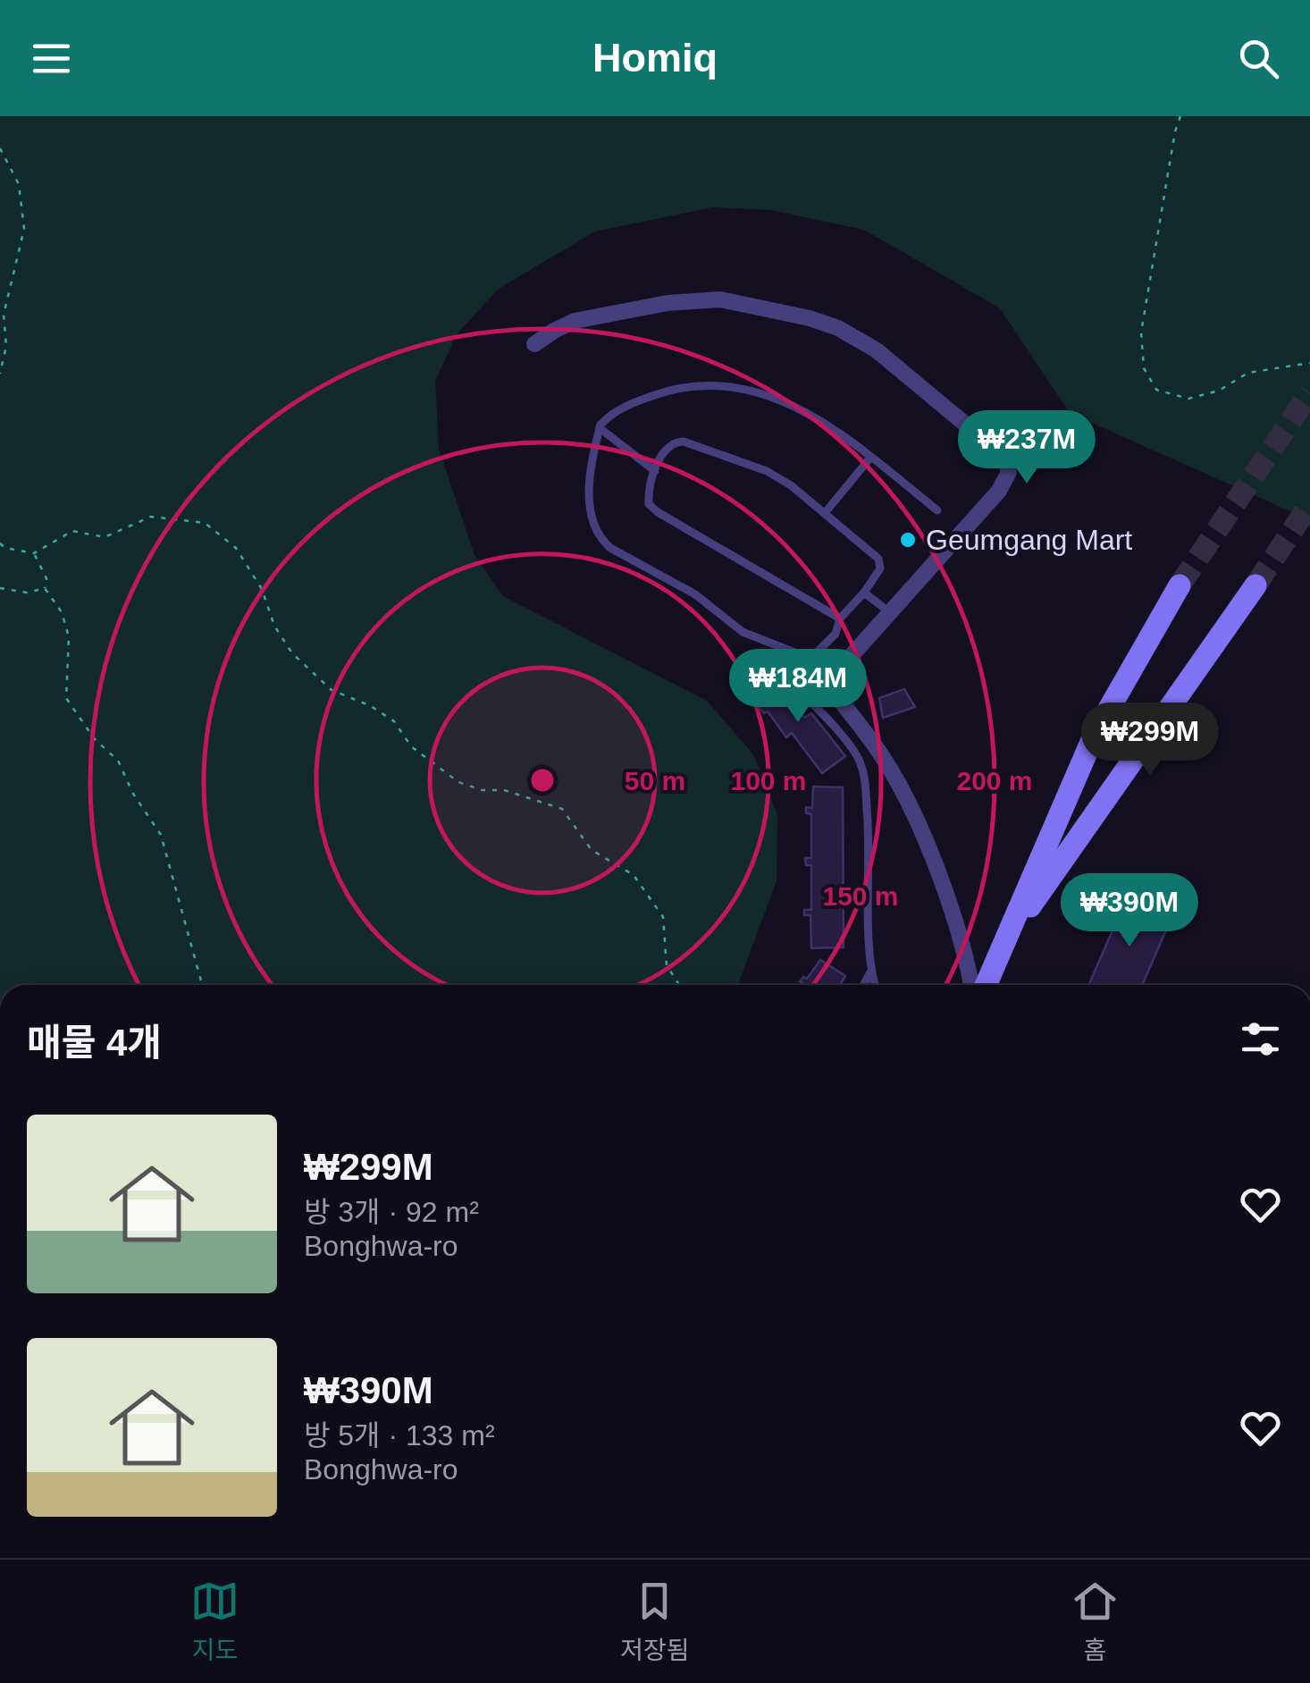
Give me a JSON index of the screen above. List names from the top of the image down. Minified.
{"places":["Geumgang Mart"],"page":{"header":"Homiq","price":["₩237M","₩184M","₩299M","₩390M"],"heading":"매물 4개","list":[{"name":"₩299M","note":"방 3개 · 92 m² · Bonghwa-ro"},{"name":"₩390M","note":"방 5개 · 133 m² · Bonghwa-ro"}],"tabs":["지도","저장됨","홈"]},"rings":["50 m","100 m","200 m","150 m"]}
